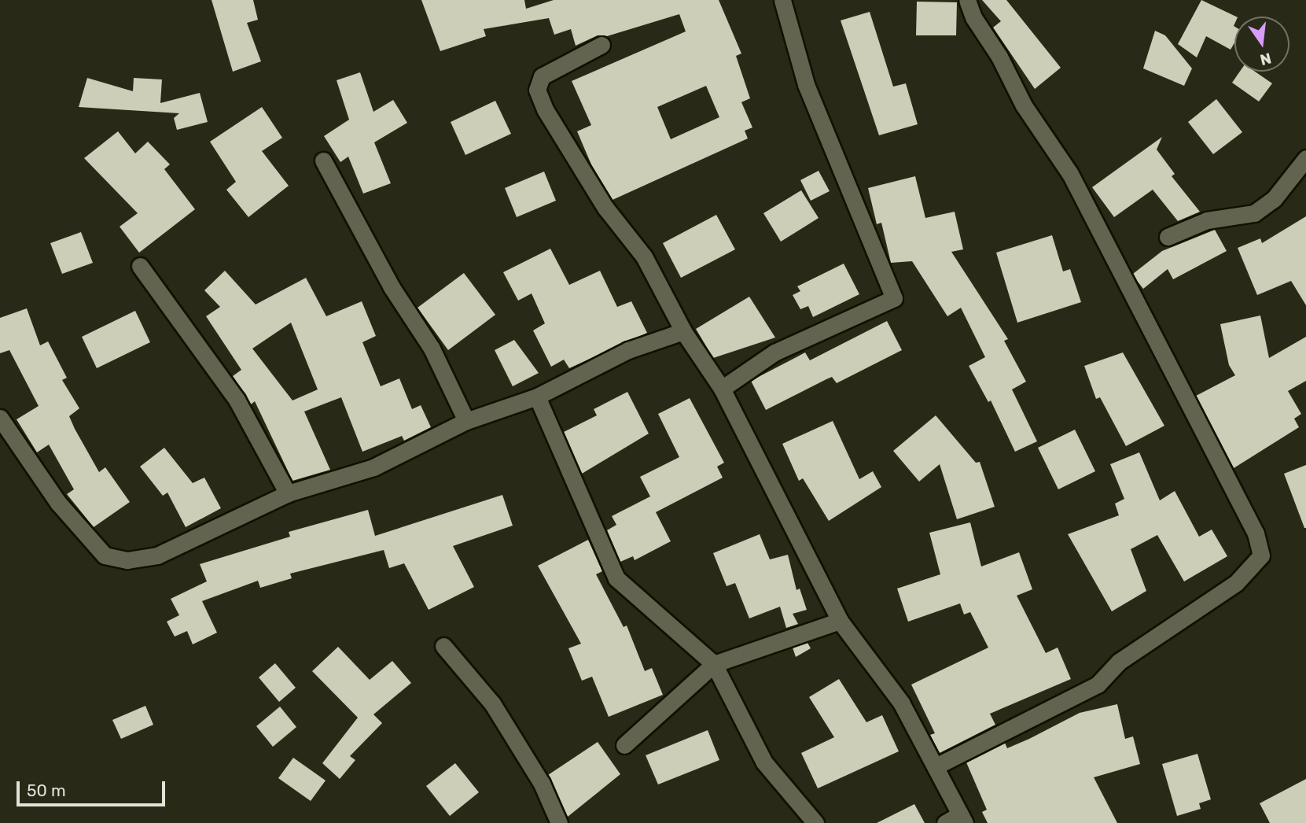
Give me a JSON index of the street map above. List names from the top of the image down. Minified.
{"scale_bar":"50 m","north":"bottom"}
